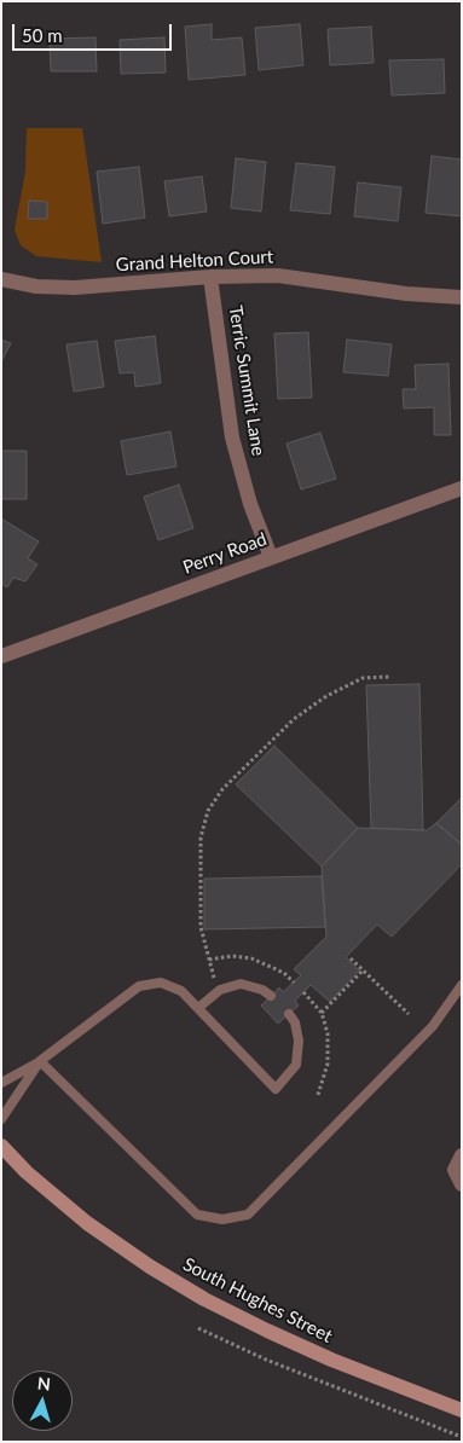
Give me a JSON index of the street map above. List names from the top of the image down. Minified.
{"streets":{"street":["Grand Helton Court","Terric Summit Lane","Perry Road","South Hughes Street"]},"crossings":[["Grand Helton Court","Terric Summit Lane"],["Terric Summit Lane","Perry Road"]],"scale_bar":"50 m","north":"top"}
